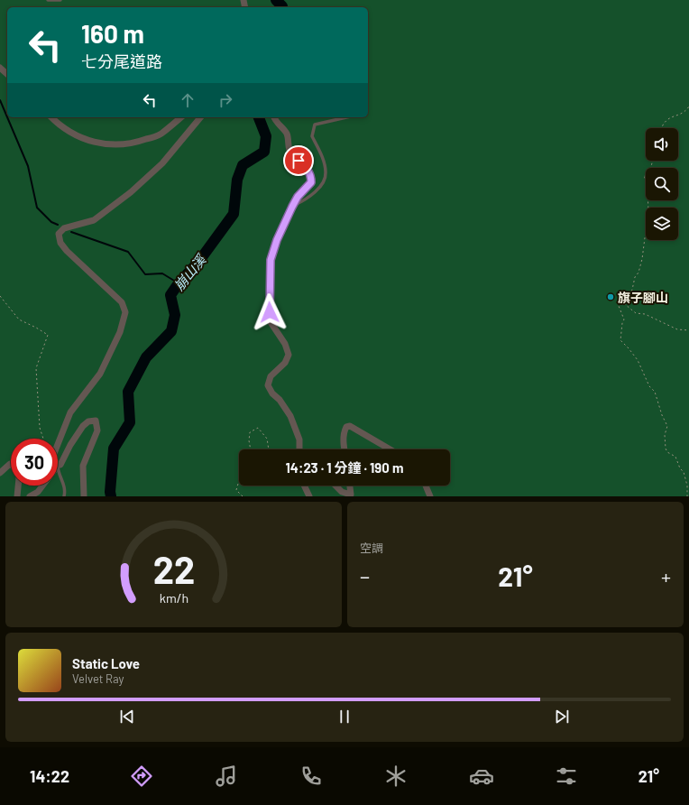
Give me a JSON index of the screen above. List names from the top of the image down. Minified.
{"water":["崩山溪"],"places":["旗子腳山"],"page":{"turn":["160 m","七分尾道路"],"limit":"30","trip":"14:23 · 1 分鐘 · 190 m","tile":"空調","heat":["−","21°","+"],"song":["Static Love","Velvet Ray"],"tabs":["14:22","21°"],"gauge":["22","km/h"]}}
